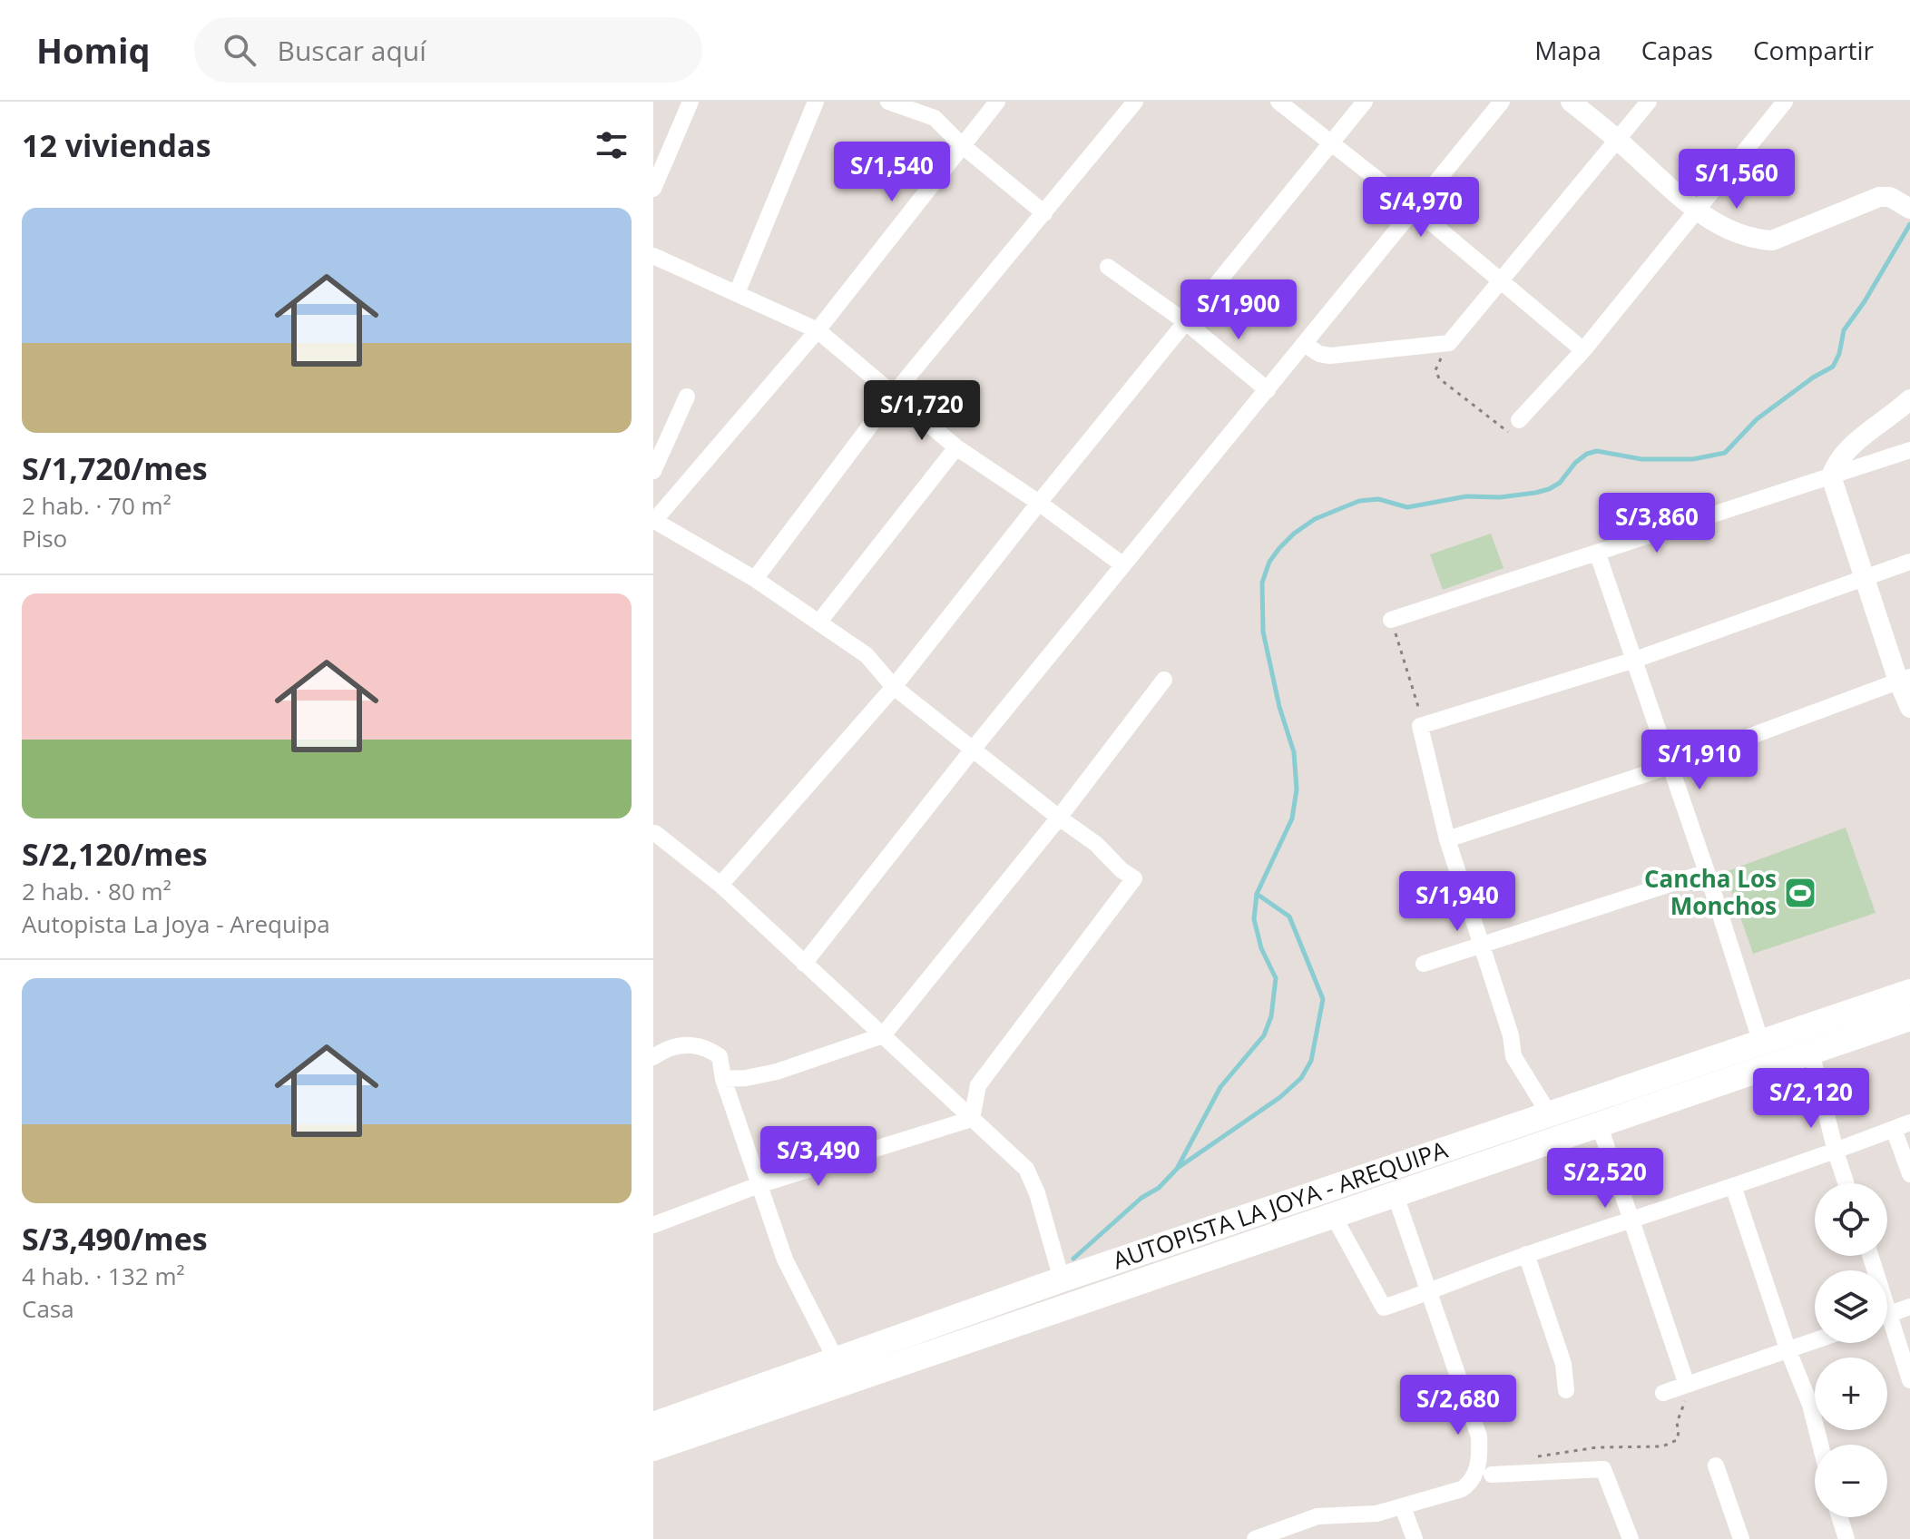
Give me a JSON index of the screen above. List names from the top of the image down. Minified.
{"streets":{"main road":["AUTOPISTA LA JOYA - AREQUIPA"]},"places":{"sports":["Cancha Los Monchos"]},"page":{"header":"Homiq","search":"Buscar aquí","nav":["Mapa","Capas","Compartir"],"heading":"12 viviendas","price":["S/1,540","S/1,560","S/4,970","S/1,900","S/1,720","S/3,860","S/1,910","S/1,940","S/2,120","S/3,490","S/2,520","S/2,680"],"list":[{"name":"S/1,720/mes","note":"2 hab. · 70 m² · Piso"},{"name":"S/2,120/mes","note":"2 hab. · 80 m² · Autopista La Joya - Arequipa"},{"name":"S/3,490/mes","note":"4 hab. · 132 m² · Casa"}],"map_buttons":["+","−"]}}
